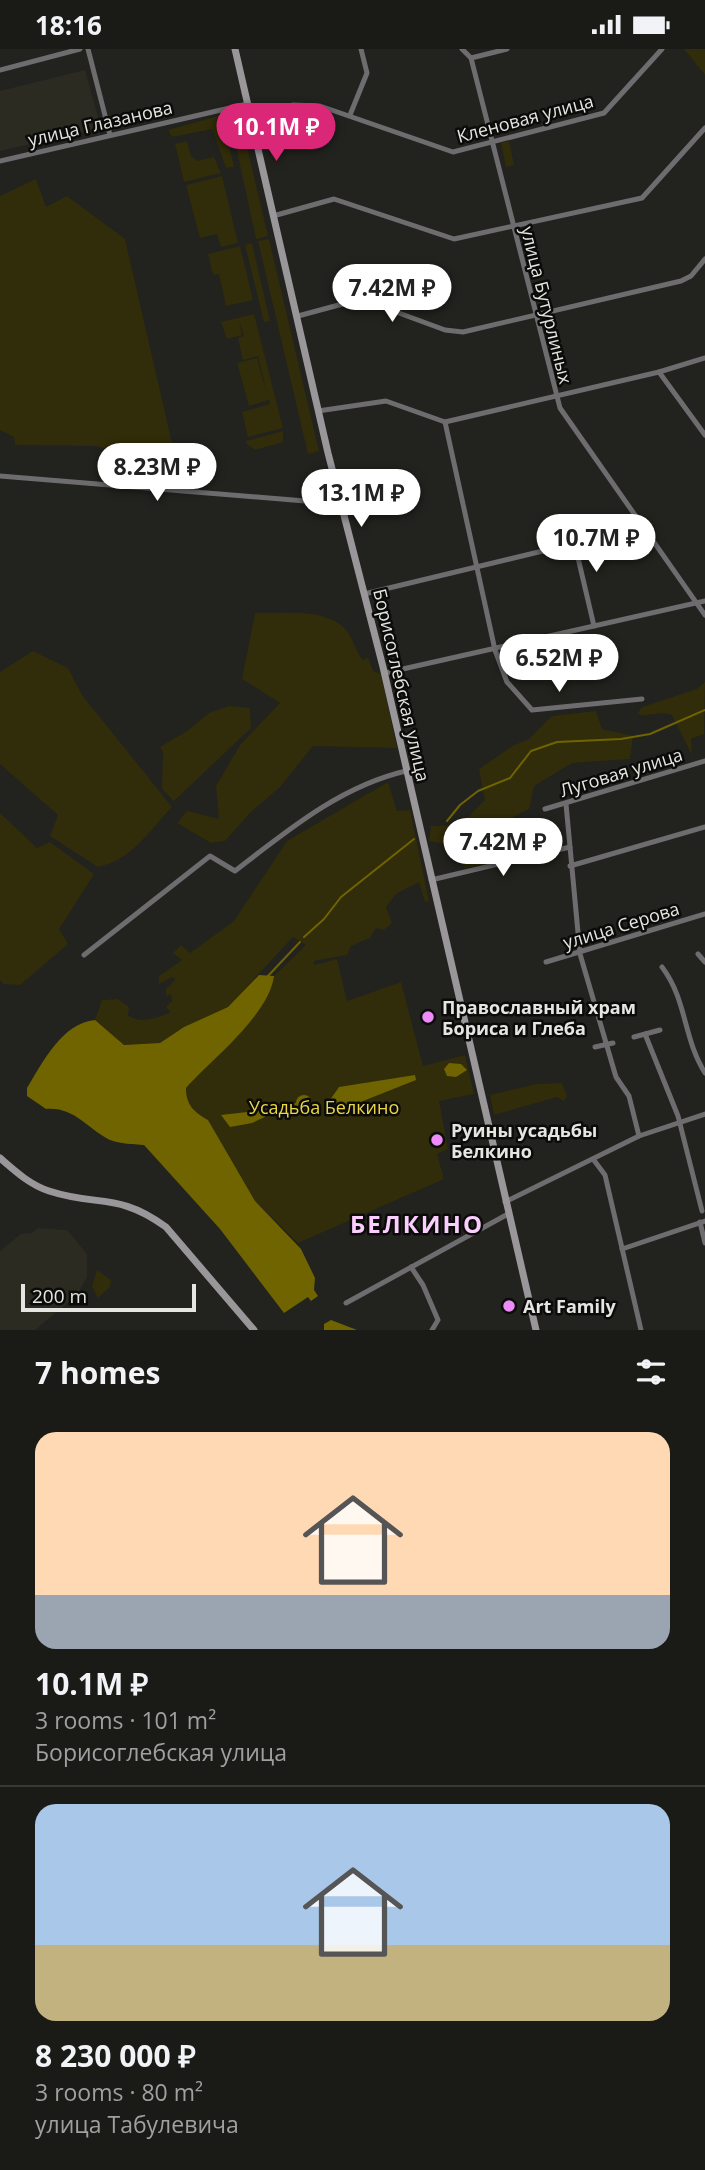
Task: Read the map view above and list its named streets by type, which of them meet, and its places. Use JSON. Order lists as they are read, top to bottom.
{
  "streets": {
    "street": [
      "Кленовая улица",
      "улица Глазанова",
      "улица Бутурлиных",
      "Борисоглебская улица",
      "Луговая улица",
      "улица Серова"
    ]
  },
  "crossings": [
    ["Кленовая улица", "улица Бутурлиных"],
    ["Кленовая улица", "Борисоглебская улица"],
    ["улица Глазанова", "Борисоглебская улица"]
  ],
  "districts": ["БЕЛКИНО"],
  "parks": ["Усадьба Белкино"],
  "places": ["Православный храм Бориса и Глеба", "Руины усадьбы Белкино", "Art Family"],
  "scale_bar": "200 m",
  "page": {
    "status": "18:16",
    "price": [
      "10.1M ₽",
      "7.42M ₽",
      "8.23M ₽",
      "13.1M ₽",
      "10.7M ₽",
      "6.52M ₽",
      "7.42M ₽"
    ],
    "scale": "200 m",
    "heading": "7 homes",
    "list": [
      {
        "name": "10.1M ₽",
        "note": "3 rooms · 101 m² · Борисоглебская улица"
      },
      {
        "name": "8 230 000 ₽",
        "note": "3 rooms · 80 m² · улица Табулевича"
      }
    ]
  }
}
